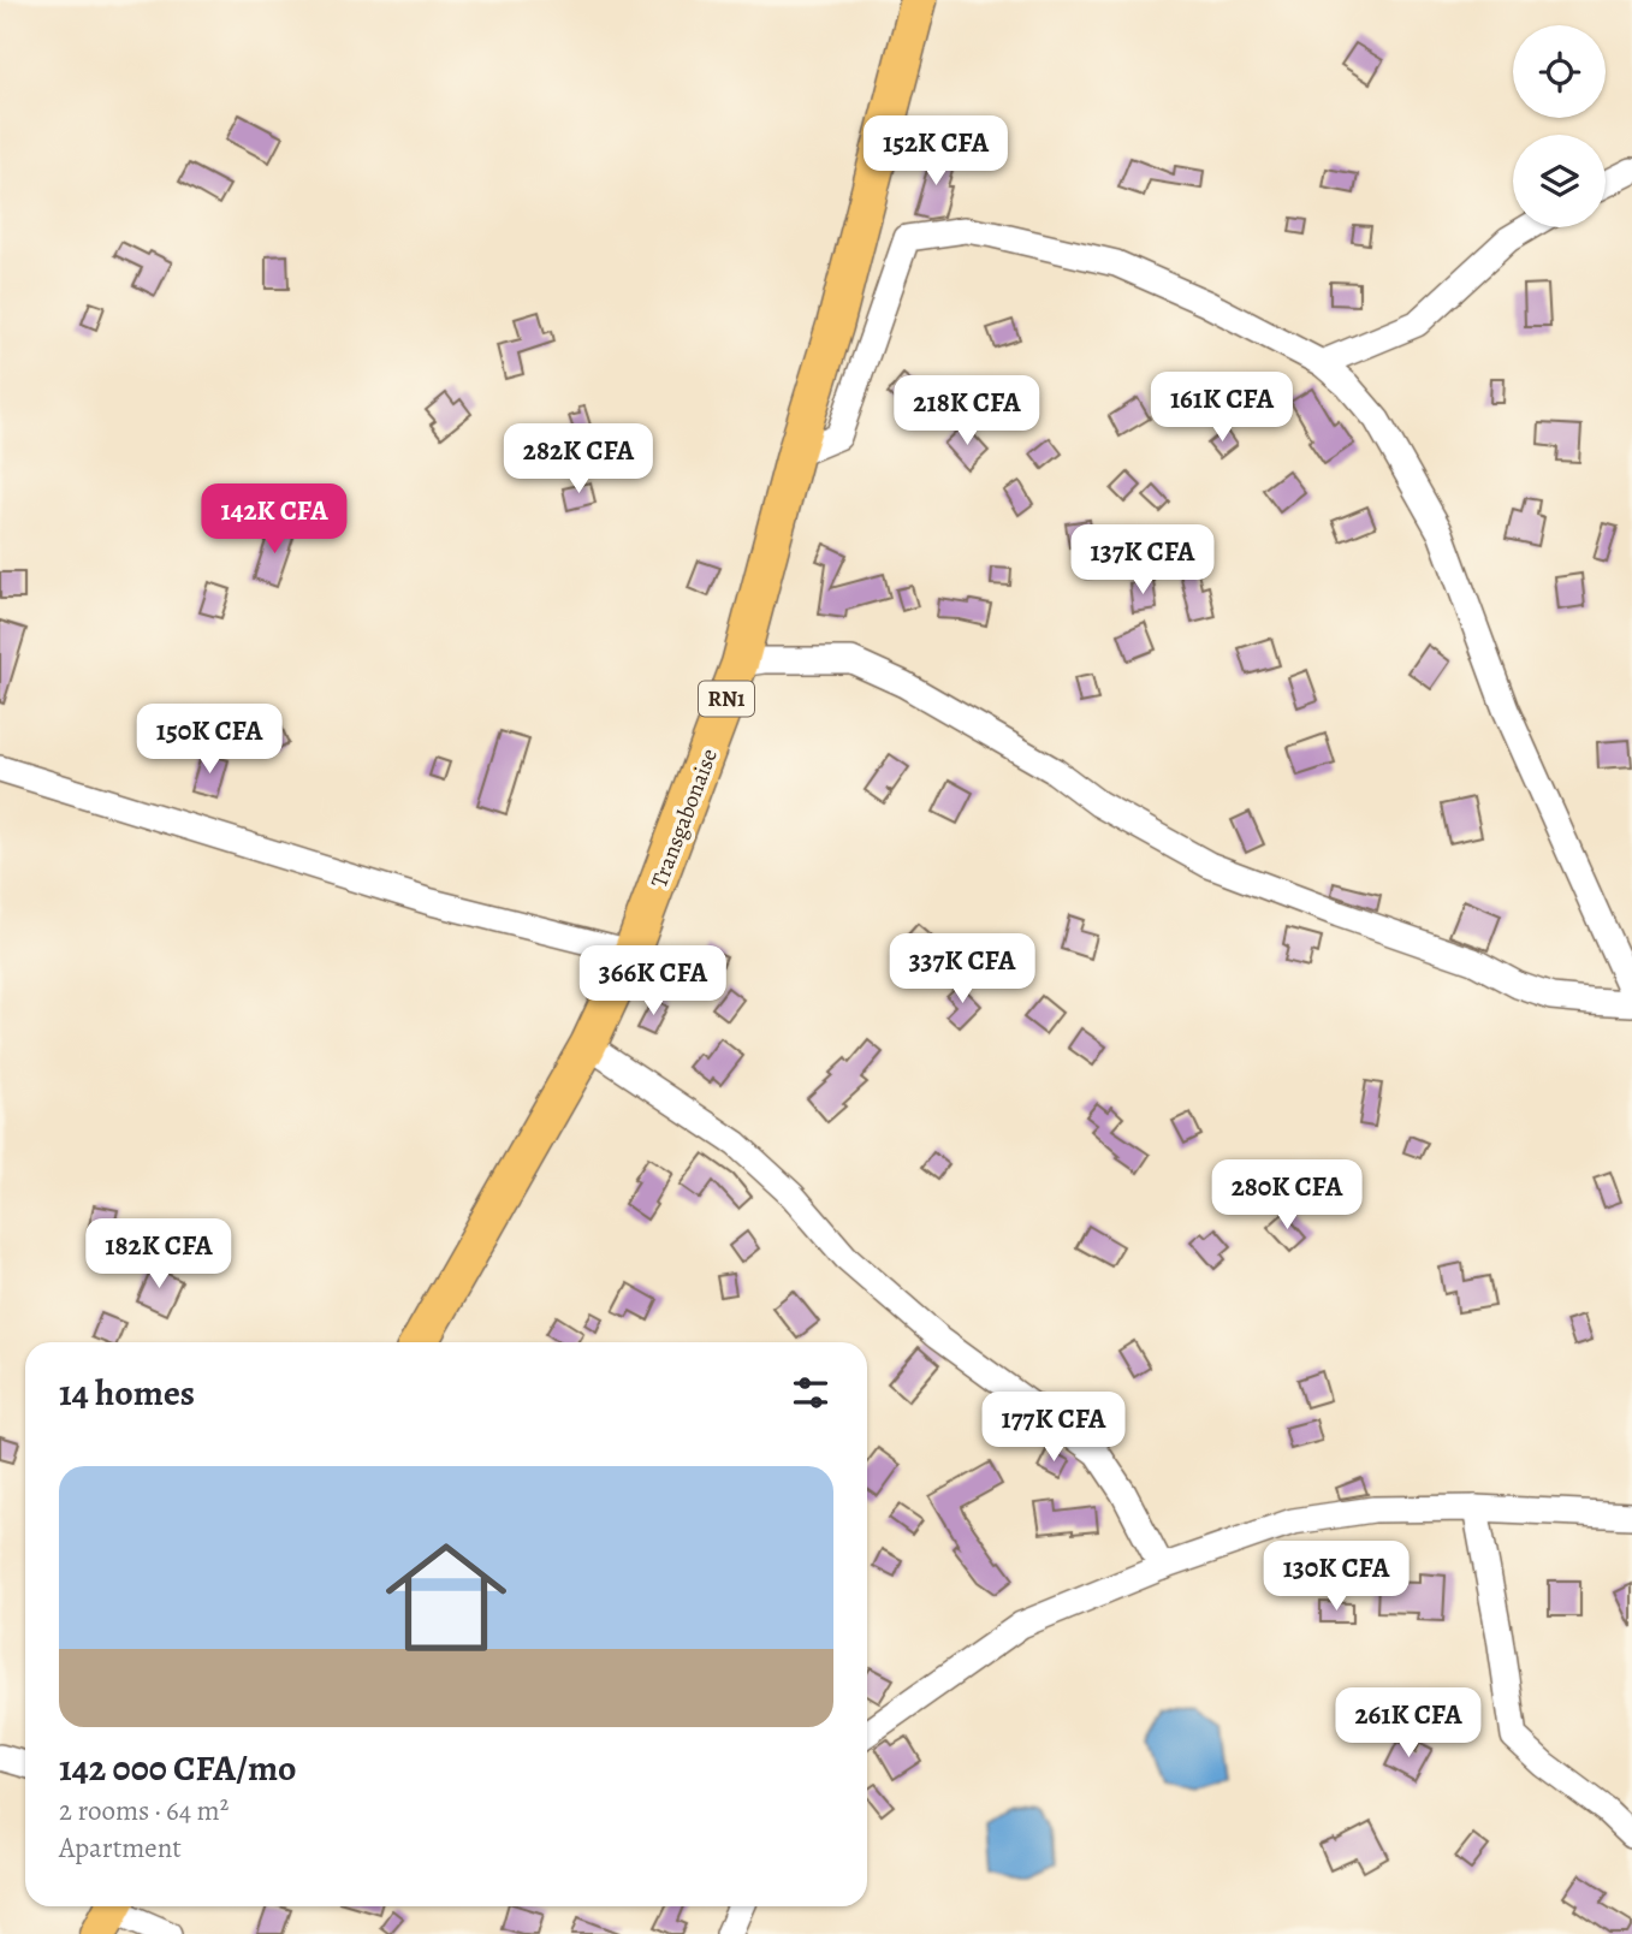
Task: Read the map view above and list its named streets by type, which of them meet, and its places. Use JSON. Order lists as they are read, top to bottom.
{
  "streets": {
    "highway": ["RN1", "Transgabonaise"]
  },
  "page": {
    "price": [
      "152K CFA",
      "161K CFA",
      "218K CFA",
      "282K CFA",
      "142K CFA",
      "137K CFA",
      "150K CFA",
      "337K CFA",
      "366K CFA",
      "280K CFA",
      "182K CFA",
      "177K CFA",
      "130K CFA",
      "261K CFA"
    ],
    "heading": "14 homes",
    "list": [
      {
        "name": "142 000 CFA/mo",
        "note": "2 rooms · 64 m² · Apartment"
      }
    ]
  }
}
